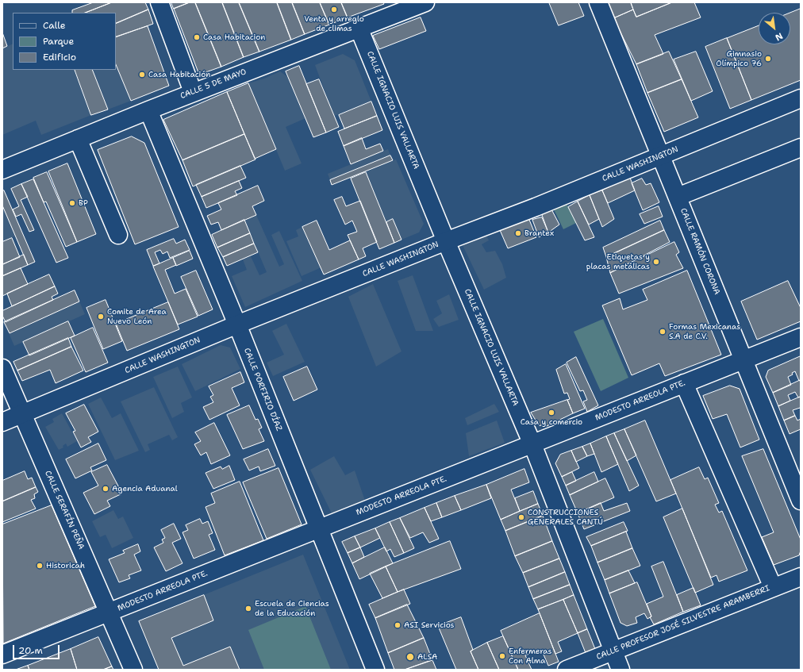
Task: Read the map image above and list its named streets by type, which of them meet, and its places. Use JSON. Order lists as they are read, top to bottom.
{
  "streets": {
    "street": [
      "CALLE 5 DE MAYO",
      "CALLE IGNACIO LUIS VALLARTA",
      "CALLE WASHINGTON",
      "CALLE RAMÓN CORONA",
      "CALLE PORFIRIO DÍAZ",
      "MODESTO ARREOLA PTE.",
      "CALLE SERAFÍN PEÑA",
      "CALLE PROFESOR JOSÉ SILVESTRE ARAMBERRI"
    ]
  },
  "crossings": [
    ["CALLE 5 DE MAYO", "CALLE IGNACIO LUIS VALLARTA"],
    ["CALLE 5 DE MAYO", "CALLE PORFIRIO DÍAZ"],
    ["CALLE IGNACIO LUIS VALLARTA", "CALLE WASHINGTON"],
    ["CALLE IGNACIO LUIS VALLARTA", "MODESTO ARREOLA PTE."],
    ["CALLE IGNACIO LUIS VALLARTA", "CALLE PROFESOR JOSÉ SILVESTRE ARAMBERRI"],
    ["CALLE WASHINGTON", "CALLE RAMÓN CORONA"],
    ["CALLE WASHINGTON", "CALLE PORFIRIO DÍAZ"],
    ["CALLE WASHINGTON", "CALLE SERAFÍN PEÑA"],
    ["CALLE RAMÓN CORONA", "MODESTO ARREOLA PTE."],
    ["CALLE PORFIRIO DÍAZ", "MODESTO ARREOLA PTE."],
    ["MODESTO ARREOLA PTE.", "CALLE SERAFÍN PEÑA"]
  ],
  "places": [
    "Venta y arreglo de climas",
    "Casa Habitacion",
    "Gimnasio Olímpico 76",
    "Casa Habitación",
    "BP",
    "Brantex",
    "Etiquetas y placas metálicas",
    "Comite de Area Nuevo León",
    "Formas Mexicanas S.A de C.V.",
    "Casa y comercio",
    "Agencia Aduanal",
    "CONSTRUCCIONES GENERALES CANTÚ",
    "Historicah",
    "Escuela de Ciencias de la Educación",
    "ASI Servicios",
    "Enfermeras Con Alma",
    "ALSA"
  ],
  "legend": ["Calle", "Parque", "Edificio"],
  "scale_bar": "20 m",
  "north": "bottom right"
}
